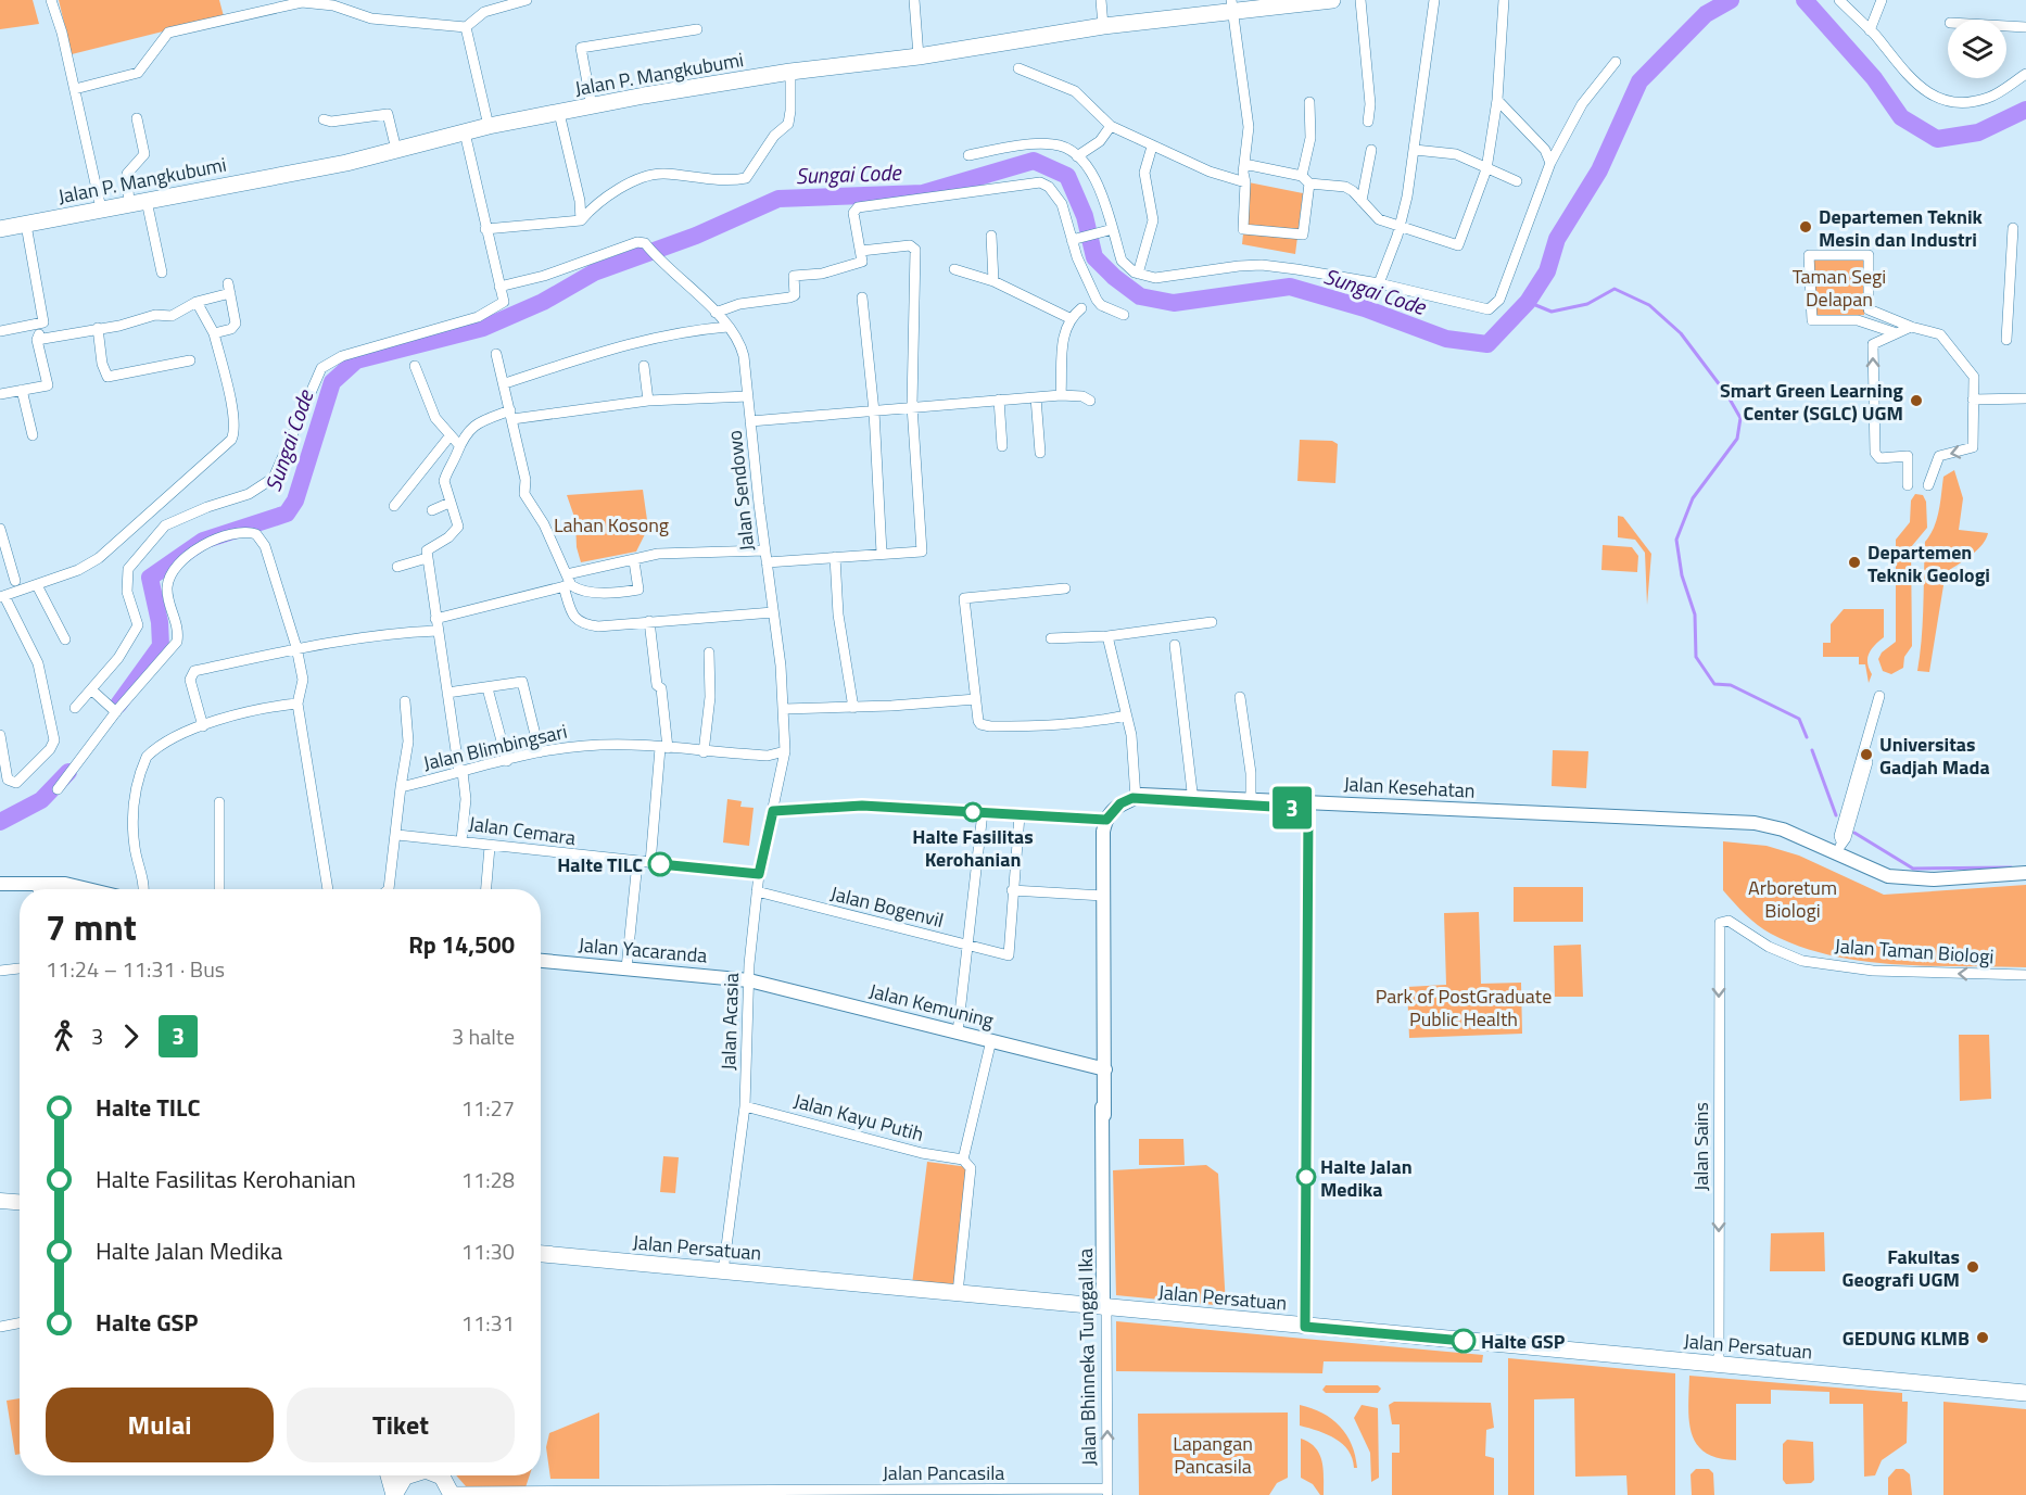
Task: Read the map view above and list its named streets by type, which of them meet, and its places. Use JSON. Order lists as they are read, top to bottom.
{
  "streets": {
    "main road": ["Jalan P. Mangkubumi", "Jalan Persatuan"],
    "street": [
      "Jalan Sendowo",
      "Jalan Blimbingsari",
      "Jalan Kesehatan",
      "Jalan Cemara",
      "Jalan Bogenvil",
      "Jalan Yacaranda",
      "Jalan Taman Biologi",
      "Jalan Kemuning",
      "Jalan Acasia",
      "Jalan Kayu Putih",
      "Jalan Sains",
      "Jalan Bhinneka Tunggal Ika",
      "Jalan Pancasila"
    ]
  },
  "crossings": [
    ["Jalan Sendowo", "Jalan Blimbingsari"],
    ["Jalan Sendowo", "Jalan Acasia"],
    ["Jalan Blimbingsari", "Jalan Cemara"],
    ["Jalan Cemara", "Jalan Acasia"],
    ["Jalan Bogenvil", "Jalan Acasia"],
    ["Jalan Yacaranda", "Jalan Kemuning"],
    ["Jalan Yacaranda", "Jalan Acasia"],
    ["Jalan Taman Biologi", "Jalan Sains"],
    ["Jalan Kemuning", "Jalan Acasia"],
    ["Jalan Kemuning", "Jalan Bhinneka Tunggal Ika"],
    ["Jalan Acasia", "Jalan Kayu Putih"],
    ["Jalan Acasia", "Jalan Persatuan"],
    ["Jalan Sains", "Jalan Persatuan"],
    ["Jalan Persatuan", "Jalan Bhinneka Tunggal Ika"],
    ["Jalan Bhinneka Tunggal Ika", "Jalan Pancasila"]
  ],
  "one_way": ["Jalan Taman Biologi", "Jalan Sains"],
  "water": ["Sungai Code"],
  "parks": [
    "Taman Segi Delapan",
    "Lahan Kosong",
    "Arboretum Biologi",
    "Park of PostGraduate Public Health",
    "Lapangan Pancasila"
  ],
  "places": [
    "Departemen Teknik Mesin dan Industri",
    "Smart Green Learning Center (SGLC) UGM",
    "Departemen Teknik Geologi",
    "Universitas Gadjah Mada",
    "Halte Fasilitas Kerohanian",
    "Halte TILC",
    "Halte Jalan Medika",
    "Fakultas Geografi UGM",
    "GEDUNG KLMB",
    "Halte GSP"
  ],
  "lines": ["bus line 3"],
  "page": {
    "on_map": "3",
    "heading": ["7 mnt", "11:24 – 11:31 · Bus", "Rp 14,500"],
    "legs": ["3", "3", "3 halte"],
    "list": [
      {
        "name": "Halte TILC",
        "value": "11:27"
      },
      {
        "name": "Halte Fasilitas Kerohanian",
        "value": "11:28"
      },
      {
        "name": "Halte Jalan Medika",
        "value": "11:30"
      },
      {
        "name": "Halte GSP",
        "value": "11:31"
      }
    ],
    "buttons": ["Mulai", "Tiket"]
  }
}
